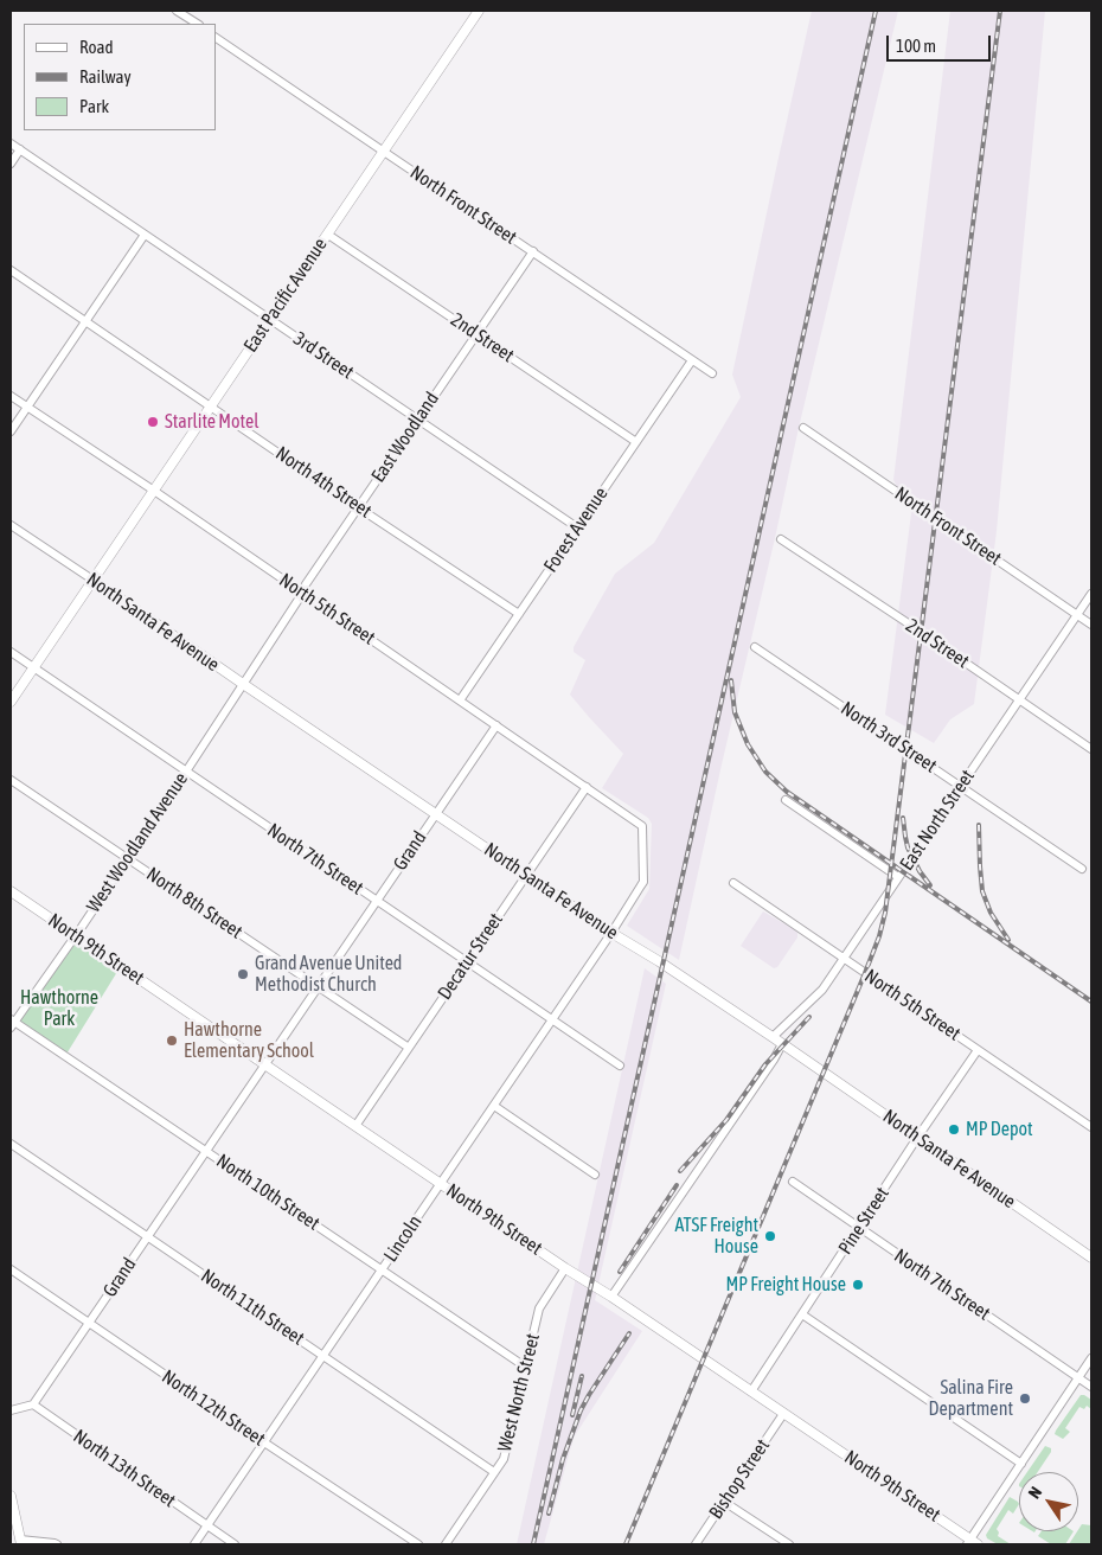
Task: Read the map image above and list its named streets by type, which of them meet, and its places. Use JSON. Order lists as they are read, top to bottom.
{
  "streets": {
    "main road": ["East Pacific Avenue", "North Santa Fe Avenue", "North 9th Street"],
    "street": [
      "North Front Street",
      "2nd Street",
      "3rd Street",
      "East Woodland",
      "North 4th Street",
      "Forest Avenue",
      "North 5th Street",
      "North 3rd Street",
      "East North Street",
      "West Woodland Avenue",
      "Grand",
      "North 7th Street",
      "North 8th Street",
      "Decatur Street",
      "North 10th Street",
      "Pine Street",
      "Lincoln",
      "North 11th Street",
      "West North Street",
      "North 12th Street",
      "North 13th Street",
      "Bishop Street"
    ]
  },
  "crossings": [
    ["North Front Street", "East Pacific Avenue"],
    ["North Front Street", "East Woodland"],
    ["North Front Street", "Forest Avenue"],
    ["North Front Street", "East North Street"],
    ["East Pacific Avenue", "2nd Street"],
    ["East Pacific Avenue", "3rd Street"],
    ["East Pacific Avenue", "North 4th Street"],
    ["East Pacific Avenue", "North 5th Street"],
    ["East Pacific Avenue", "North Santa Fe Avenue"],
    ["East Pacific Avenue", "North 7th Street"],
    ["2nd Street", "East Woodland"],
    ["2nd Street", "Forest Avenue"],
    ["2nd Street", "East North Street"],
    ["3rd Street", "East Woodland"],
    ["3rd Street", "Forest Avenue"],
    ["East Woodland", "North 4th Street"],
    ["East Woodland", "North 5th Street"],
    ["East Woodland", "North Santa Fe Avenue"],
    ["East Woodland", "West Woodland Avenue"],
    ["North 4th Street", "Forest Avenue"],
    ["Forest Avenue", "North 5th Street"],
    ["North 5th Street", "East North Street"],
    ["North 5th Street", "Grand"],
    ["North 5th Street", "Decatur Street"],
    ["North 5th Street", "Pine Street"],
    ["North 5th Street", "Lincoln"],
    ["North Santa Fe Avenue", "East North Street"],
    ["North Santa Fe Avenue", "West Woodland Avenue"],
    ["North Santa Fe Avenue", "Grand"],
    ["North Santa Fe Avenue", "Decatur Street"],
    ["North Santa Fe Avenue", "Pine Street"],
    ["North Santa Fe Avenue", "Lincoln"],
    ["North 3rd Street", "East North Street"],
    ["West Woodland Avenue", "North 7th Street"],
    ["West Woodland Avenue", "North 8th Street"],
    ["West Woodland Avenue", "North 9th Street"],
    ["West Woodland Avenue", "North 10th Street"],
    ["Grand", "North 7th Street"],
    ["Grand", "North 8th Street"],
    ["Grand", "North 9th Street"],
    ["Grand", "North 10th Street"],
    ["Grand", "North 11th Street"],
    ["Grand", "North 12th Street"],
    ["Grand", "North 13th Street"],
    ["North 7th Street", "Decatur Street"],
    ["North 7th Street", "Pine Street"],
    ["North 7th Street", "Lincoln"],
    ["North 8th Street", "Decatur Street"],
    ["North 9th Street", "Decatur Street"],
    ["North 9th Street", "Pine Street"],
    ["North 9th Street", "Lincoln"],
    ["North 9th Street", "West North Street"],
    ["North 9th Street", "Bishop Street"],
    ["North 10th Street", "Lincoln"],
    ["North 10th Street", "West North Street"],
    ["Lincoln", "North 11th Street"],
    ["Lincoln", "North 12th Street"],
    ["Lincoln", "North 13th Street"],
    ["North 11th Street", "West North Street"]
  ],
  "parks": ["Hawthorne Park"],
  "places": [
    "Starlite Motel",
    "Grand Avenue United Methodist Church",
    "Hawthorne Elementary School",
    "MP Depot",
    "ATSF Freight House",
    "MP Freight House",
    "Salina Fire Department"
  ],
  "legend": ["Road", "Railway", "Park"],
  "scale_bar": "100 m",
  "north": "top left"
}
